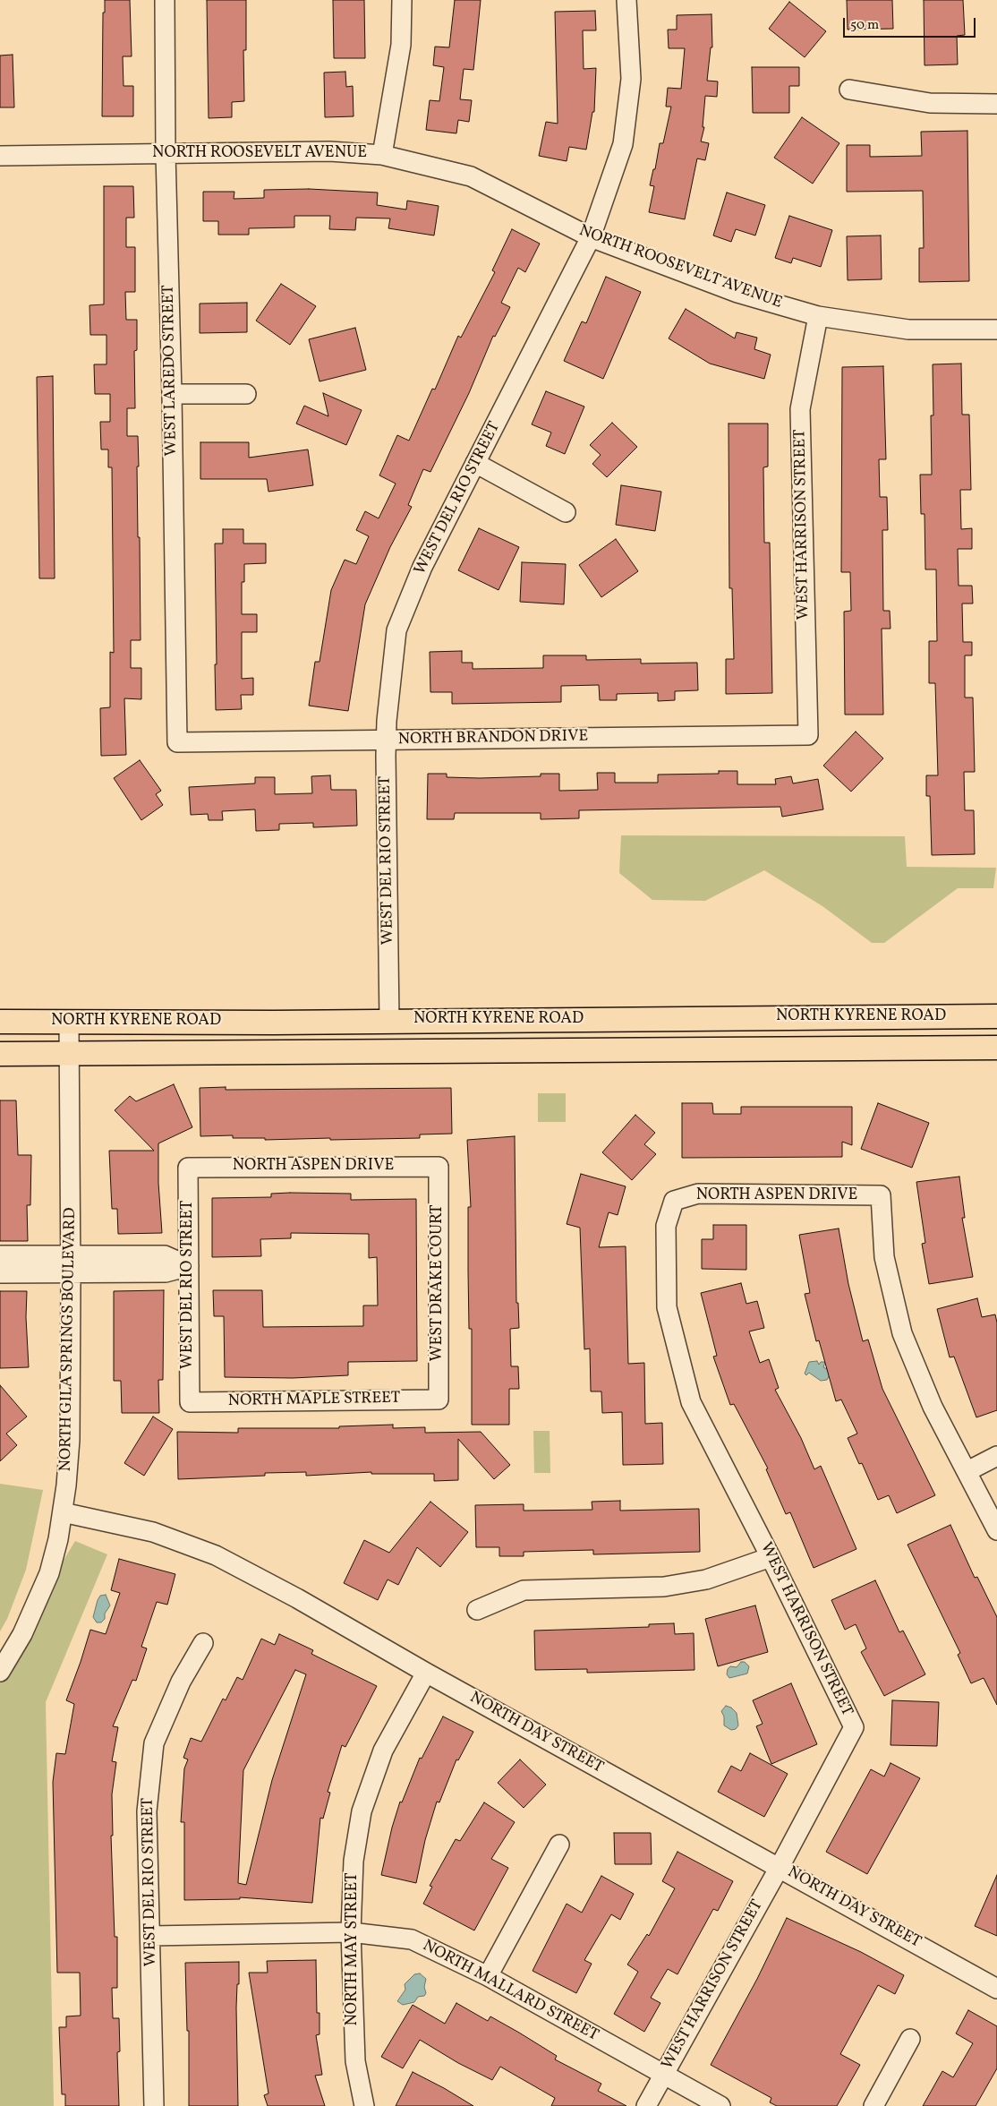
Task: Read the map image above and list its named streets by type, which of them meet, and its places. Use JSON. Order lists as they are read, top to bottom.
{
  "streets": {
    "main road": ["NORTH KYRENE ROAD"],
    "street": [
      "NORTH ROOSEVELT AVENUE",
      "WEST LAREDO STREET",
      "WEST DEL RIO STREET",
      "WEST HARRISON STREET",
      "NORTH BRANDON DRIVE",
      "NORTH ASPEN DRIVE",
      "WEST DRAKE COURT",
      "NORTH GILA SPRINGS BOULEVARD",
      "NORTH MAPLE STREET",
      "NORTH DAY STREET",
      "NORTH MAY STREET",
      "NORTH MALLARD STREET"
    ]
  },
  "crossings": [
    ["NORTH ROOSEVELT AVENUE", "WEST LAREDO STREET"],
    ["NORTH ROOSEVELT AVENUE", "WEST DEL RIO STREET"],
    ["NORTH ROOSEVELT AVENUE", "WEST HARRISON STREET"],
    ["WEST LAREDO STREET", "NORTH BRANDON DRIVE"],
    ["WEST DEL RIO STREET", "NORTH BRANDON DRIVE"],
    ["WEST DEL RIO STREET", "NORTH KYRENE ROAD"],
    ["WEST DEL RIO STREET", "NORTH ASPEN DRIVE"],
    ["WEST DEL RIO STREET", "NORTH MAPLE STREET"],
    ["WEST DEL RIO STREET", "NORTH MALLARD STREET"],
    ["WEST HARRISON STREET", "NORTH BRANDON DRIVE"],
    ["WEST HARRISON STREET", "NORTH ASPEN DRIVE"],
    ["WEST HARRISON STREET", "NORTH DAY STREET"],
    ["WEST HARRISON STREET", "NORTH MALLARD STREET"],
    ["NORTH KYRENE ROAD", "NORTH GILA SPRINGS BOULEVARD"],
    ["NORTH ASPEN DRIVE", "WEST DRAKE COURT"],
    ["WEST DRAKE COURT", "NORTH MAPLE STREET"],
    ["NORTH GILA SPRINGS BOULEVARD", "NORTH DAY STREET"],
    ["NORTH DAY STREET", "NORTH MAY STREET"],
    ["NORTH MAY STREET", "NORTH MALLARD STREET"]
  ],
  "scale_bar": "50 m"
}
